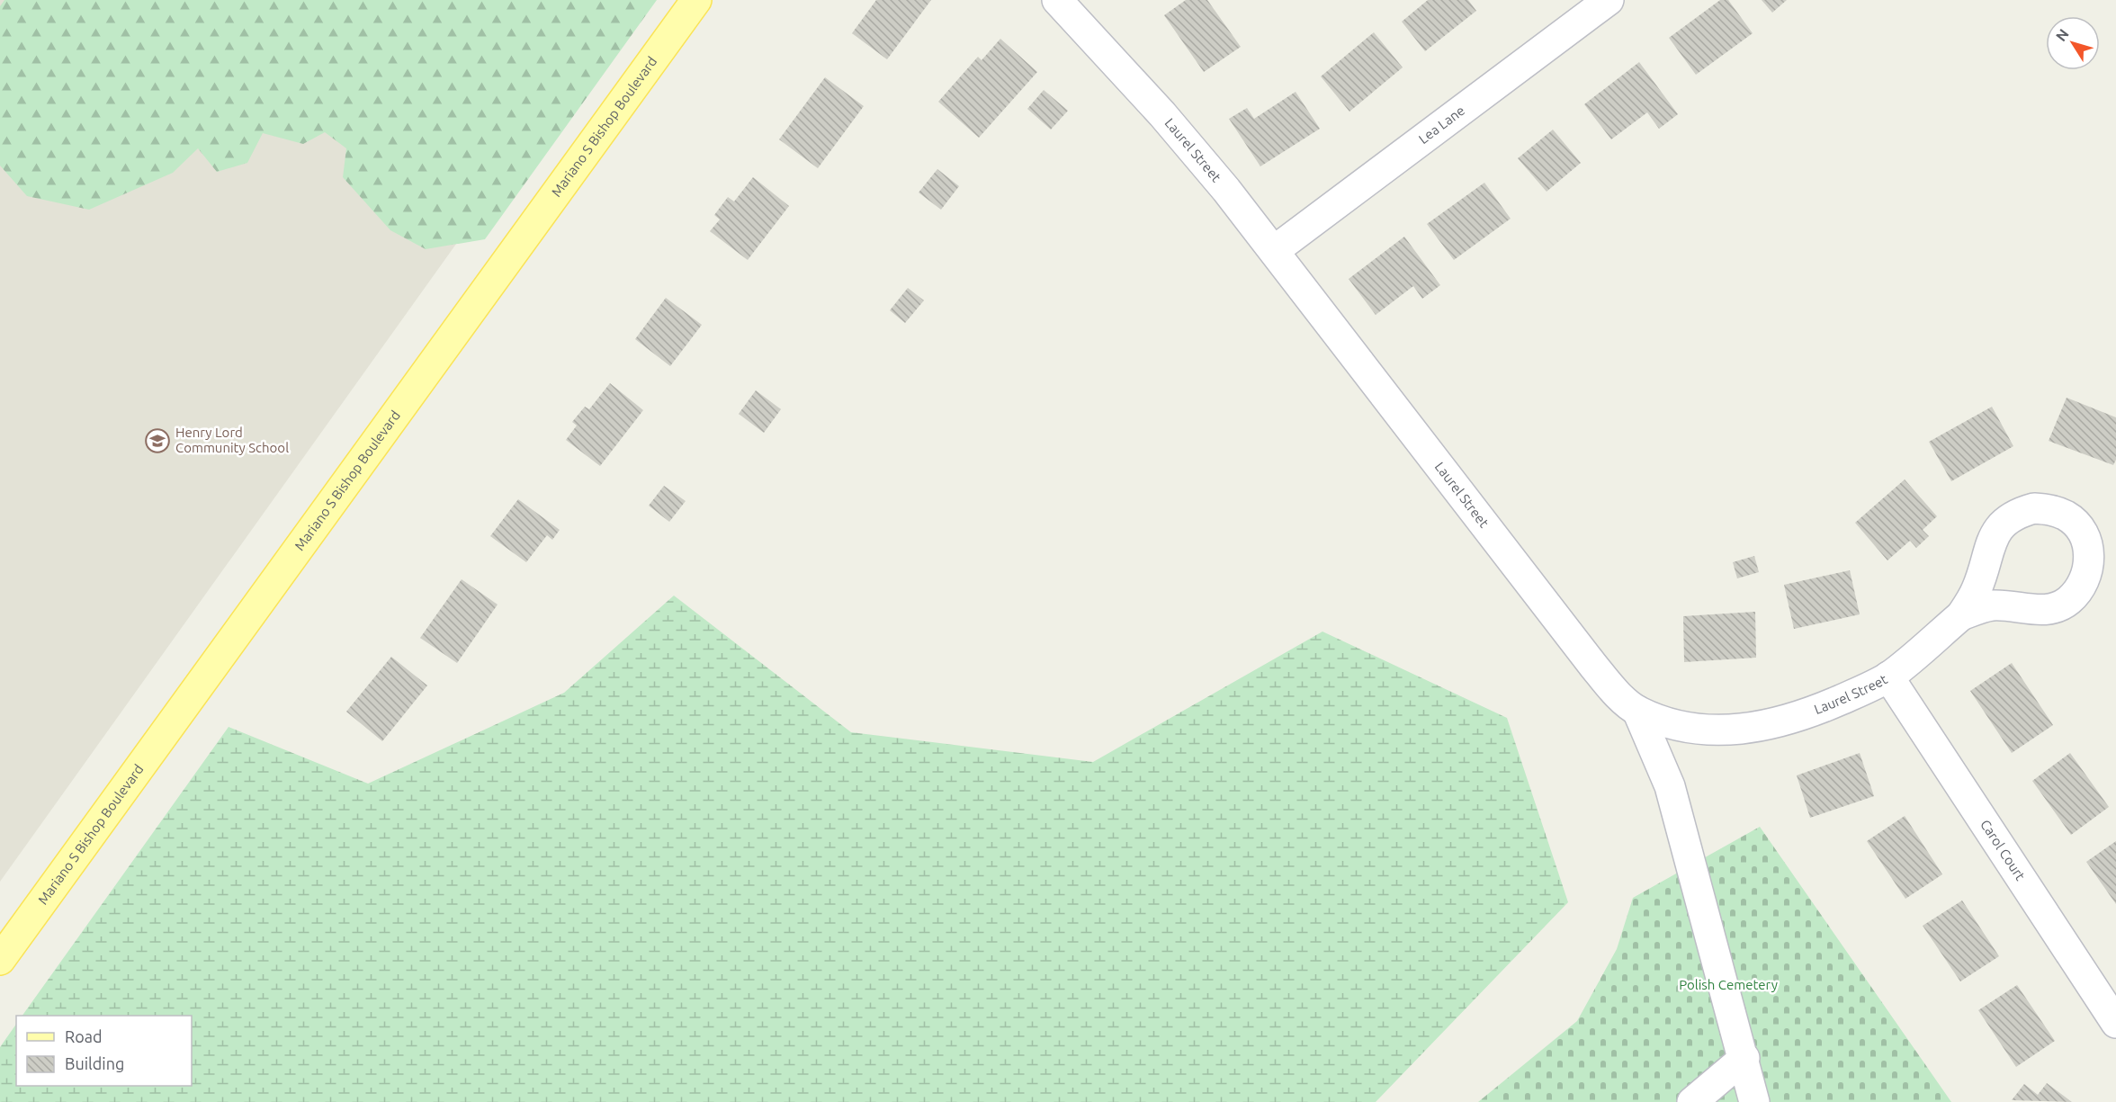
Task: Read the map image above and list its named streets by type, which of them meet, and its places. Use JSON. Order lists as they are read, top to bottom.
{
  "streets": {
    "main road": ["Mariano S Bishop Boulevard"],
    "street": ["Lea Lane", "Laurel Street", "Carol Court"]
  },
  "crossings": [
    ["Lea Lane", "Laurel Street"],
    ["Laurel Street", "Carol Court"]
  ],
  "parks": ["Polish Cemetery"],
  "places": {
    "school or university": ["Henry Lord Community School"]
  },
  "legend": ["Road", "Building"],
  "north": "top left"
}
